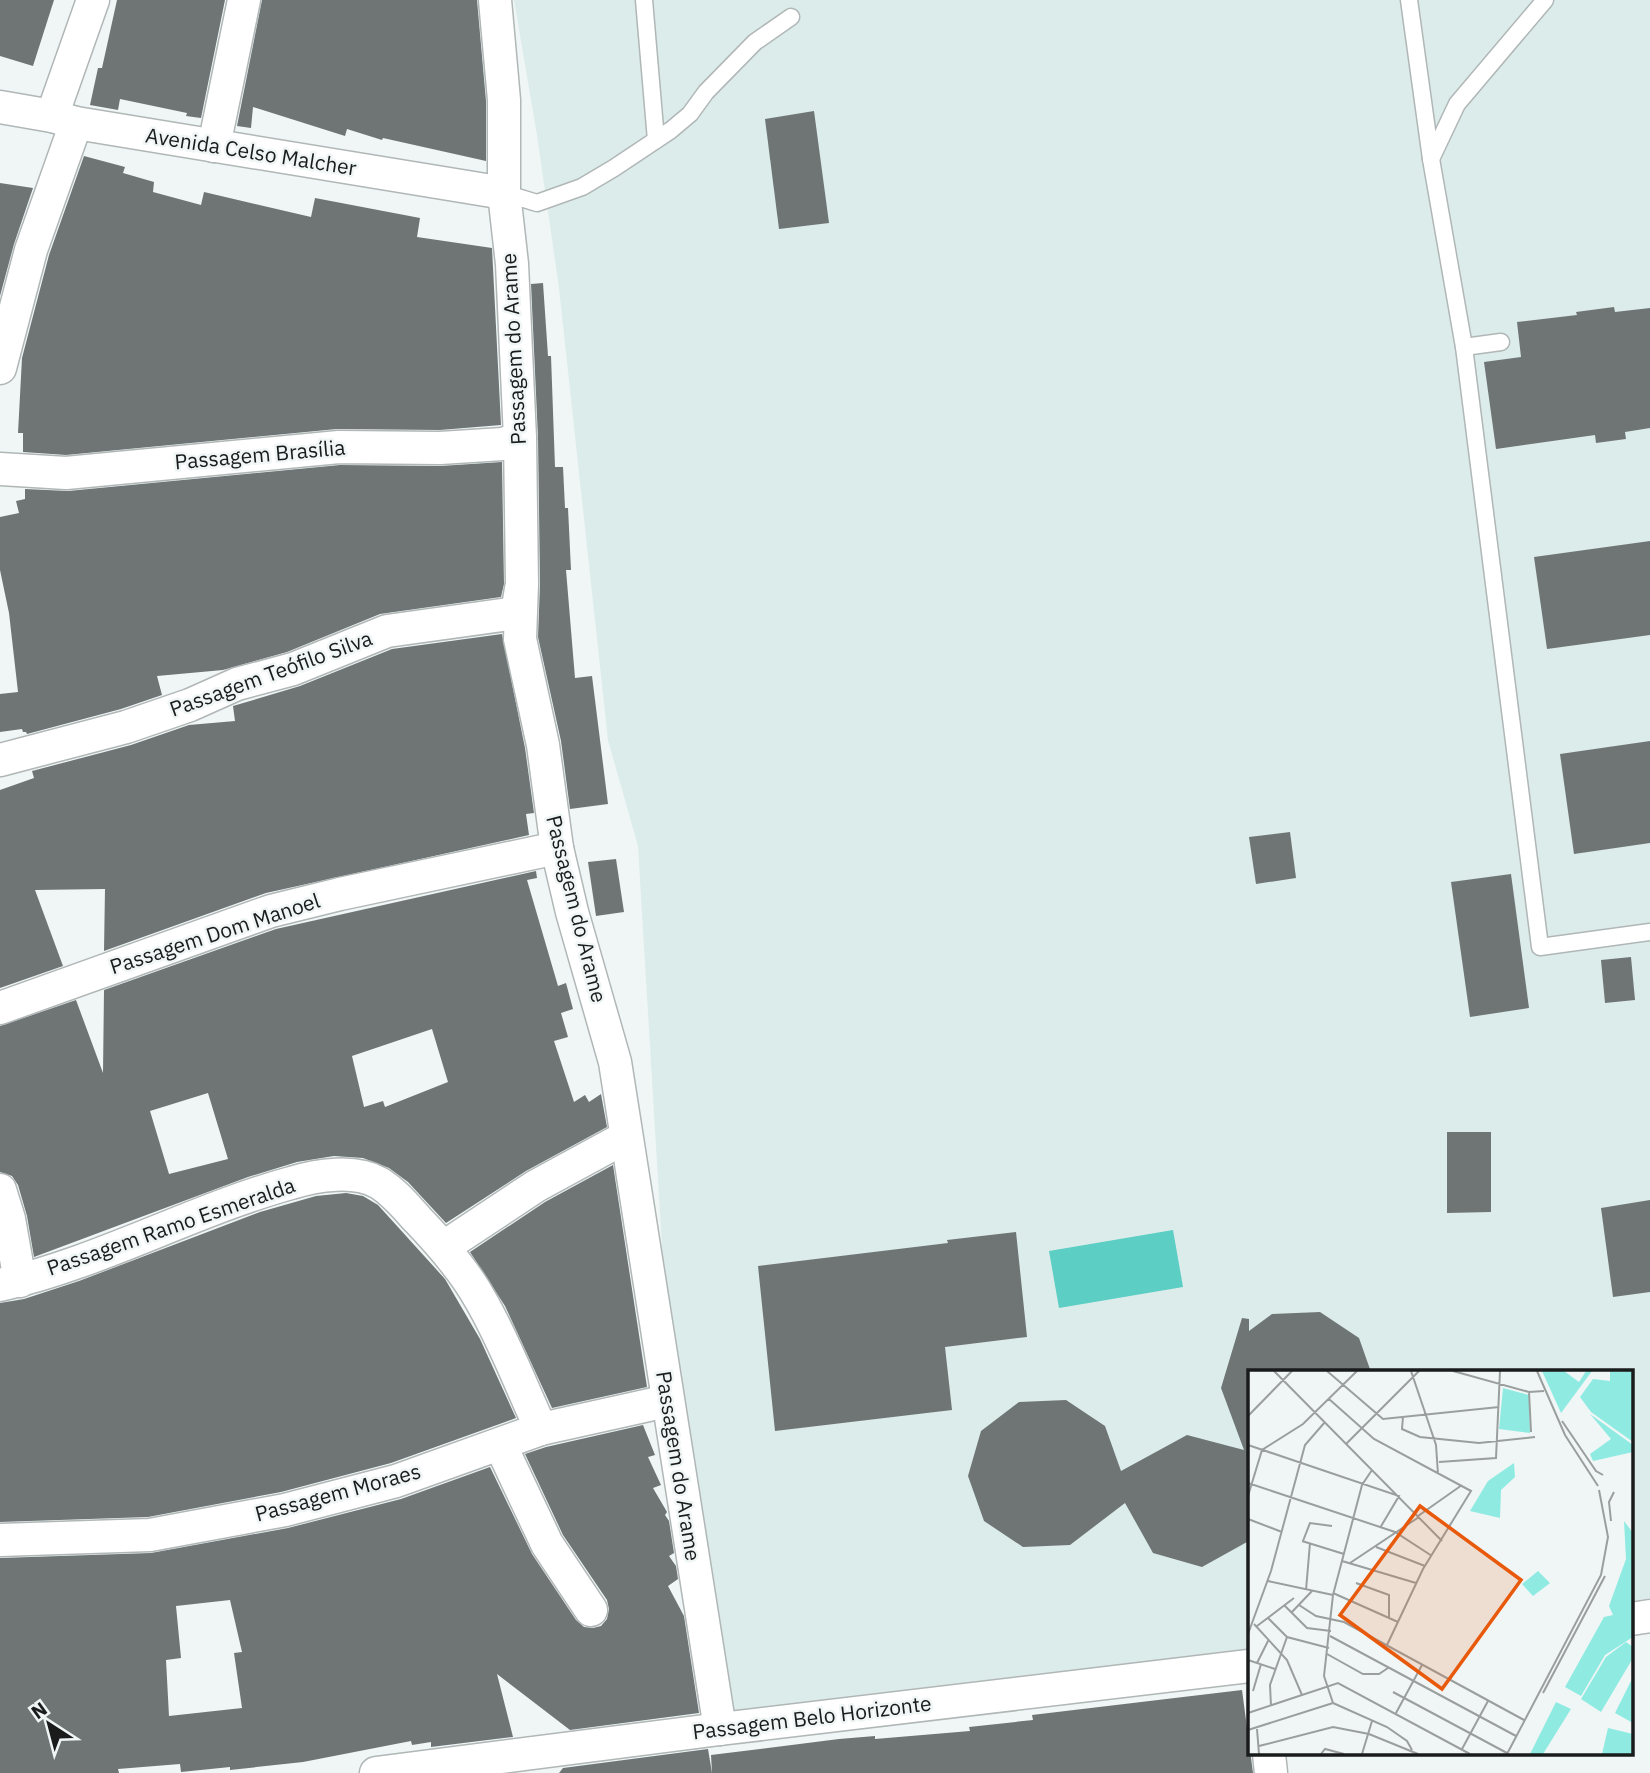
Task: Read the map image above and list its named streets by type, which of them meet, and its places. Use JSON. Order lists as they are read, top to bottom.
{
  "streets": {
    "street": [
      "Avenida Celso Malcher",
      "Passagem do Arame",
      "Passagem Brasília",
      "Passagem Teófilo Silva",
      "Passagem Dom Manoel",
      "Passagem Ramo Esmeralda",
      "Passagem Moraes",
      "Passagem Belo Horizonte"
    ]
  },
  "crossings": [
    ["Avenida Celso Malcher", "Passagem do Arame"],
    ["Passagem do Arame", "Passagem Brasília"],
    ["Passagem do Arame", "Passagem Teófilo Silva"],
    ["Passagem do Arame", "Passagem Dom Manoel"],
    ["Passagem do Arame", "Passagem Moraes"],
    ["Passagem do Arame", "Passagem Belo Horizonte"],
    ["Passagem Ramo Esmeralda", "Passagem Moraes"]
  ],
  "north": "top left"
}
